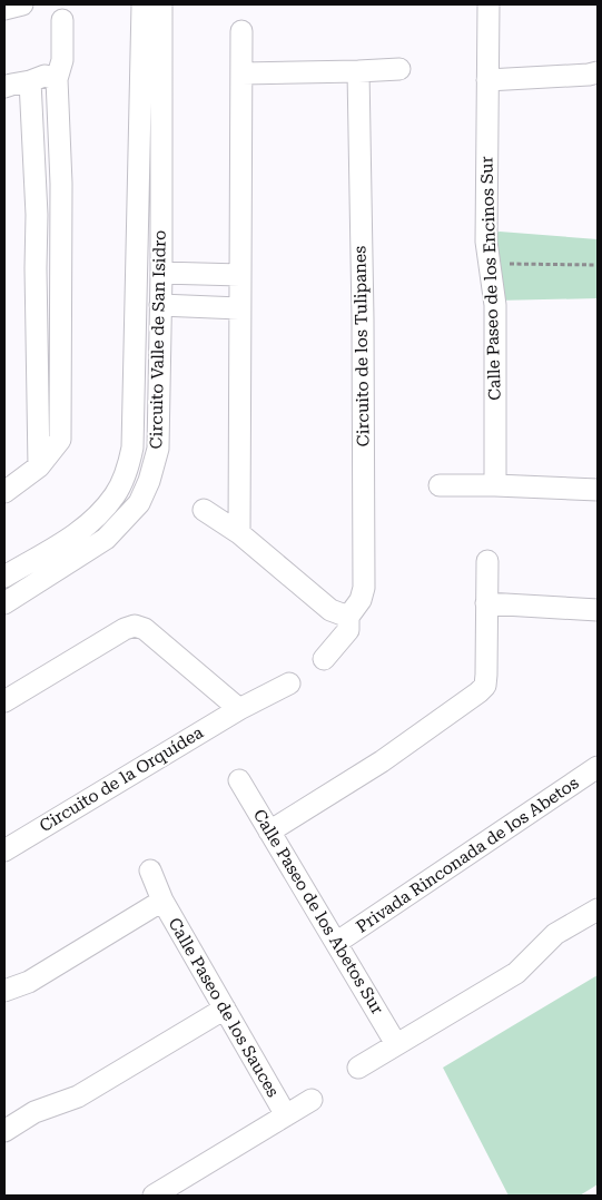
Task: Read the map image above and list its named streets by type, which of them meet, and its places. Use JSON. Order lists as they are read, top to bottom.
{
  "streets": {
    "street": [
      "Calle Paseo de los Encinos Sur",
      "Circuito Valle de San Isidro",
      "Circuito de los Tulipanes",
      "Circuito de la Orquídea",
      "Privada Rinconada de los Abetos",
      "Calle Paseo de los Abetos Sur",
      "Calle Paseo de los Sauces"
    ]
  },
  "crossings": [
    ["Privada Rinconada de los Abetos", "Calle Paseo de los Abetos Sur"]
  ]
}
